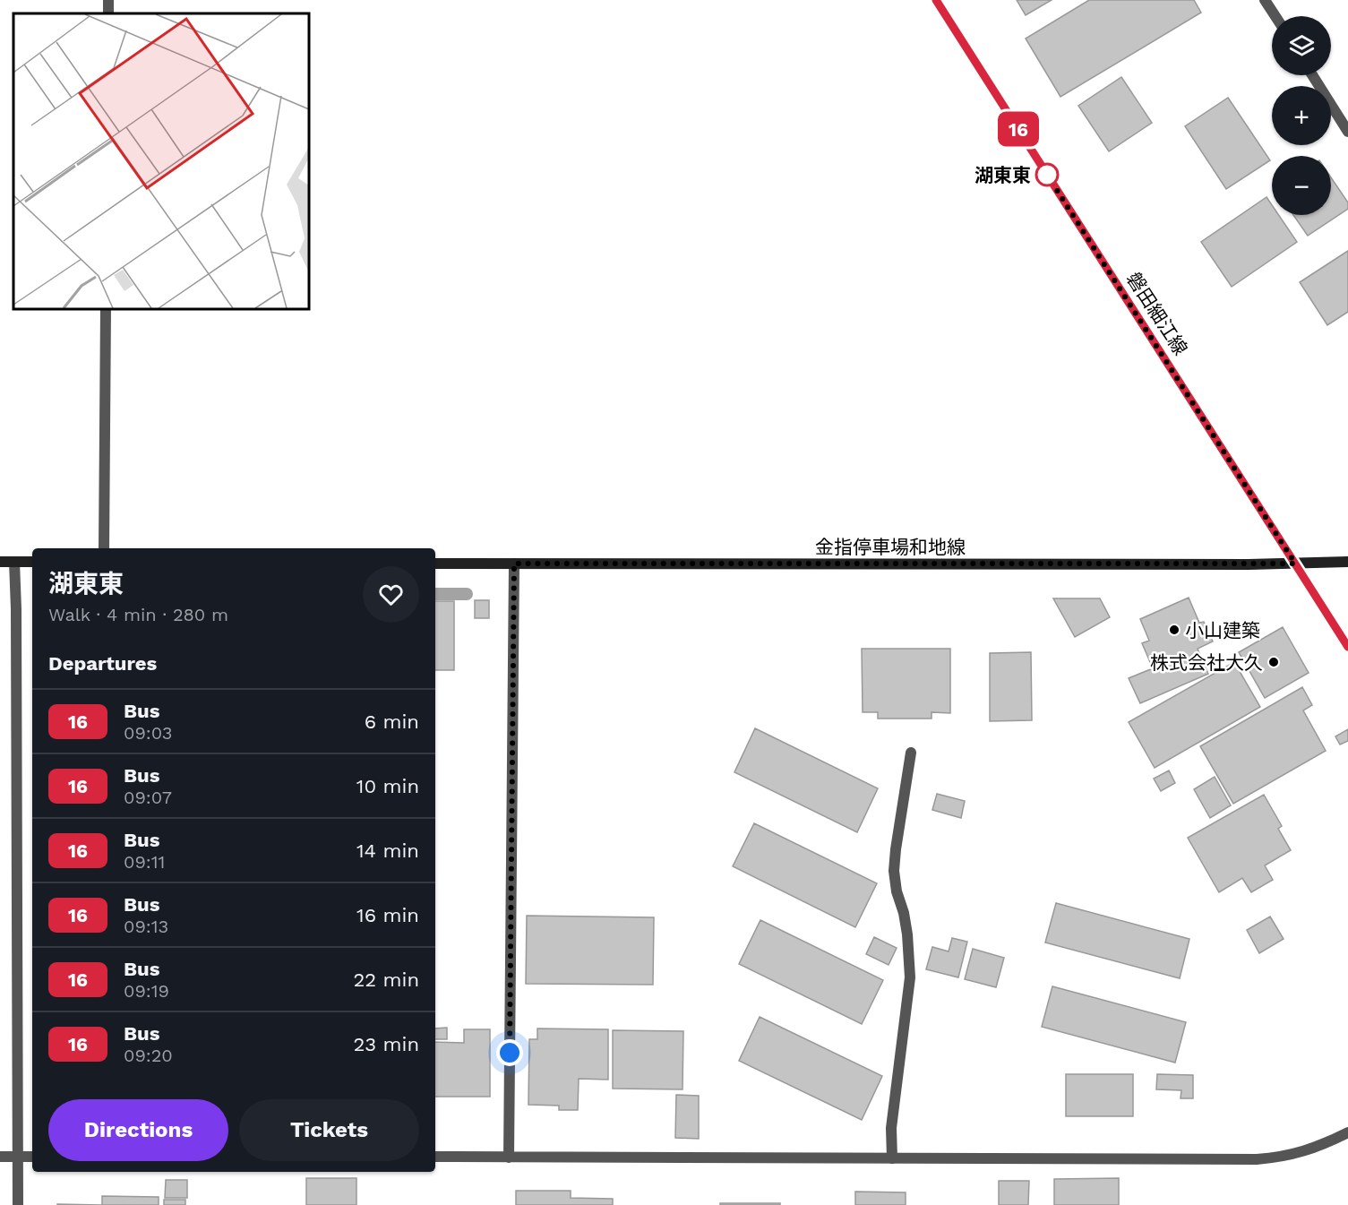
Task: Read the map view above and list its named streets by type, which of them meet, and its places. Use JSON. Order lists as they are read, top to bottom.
{
  "streets": {
    "main road": ["磐田細江線", "金指停車場和地線"]
  },
  "crossings": [
    ["磐田細江線", "金指停車場和地線"]
  ],
  "places": ["湖東東", "小山建築", "株式会社大久"],
  "lines": ["bus line 16"],
  "page": {
    "on_map": "16",
    "map_buttons": ["+", "−"],
    "heading": [
      ["湖東東", "Walk · 4 min · 280 m"],
      "Departures"
    ],
    "list": [
      {
        "mark": "16",
        "name": "Bus",
        "note": "09:03",
        "value": "6 min"
      },
      {
        "mark": "16",
        "name": "Bus",
        "note": "09:07",
        "value": "10 min"
      },
      {
        "mark": "16",
        "name": "Bus",
        "note": "09:11",
        "value": "14 min"
      },
      {
        "mark": "16",
        "name": "Bus",
        "note": "09:13",
        "value": "16 min"
      },
      {
        "mark": "16",
        "name": "Bus",
        "note": "09:19",
        "value": "22 min"
      },
      {
        "mark": "16",
        "name": "Bus",
        "note": "09:20",
        "value": "23 min"
      }
    ],
    "buttons": ["Directions", "Tickets"]
  }
}
